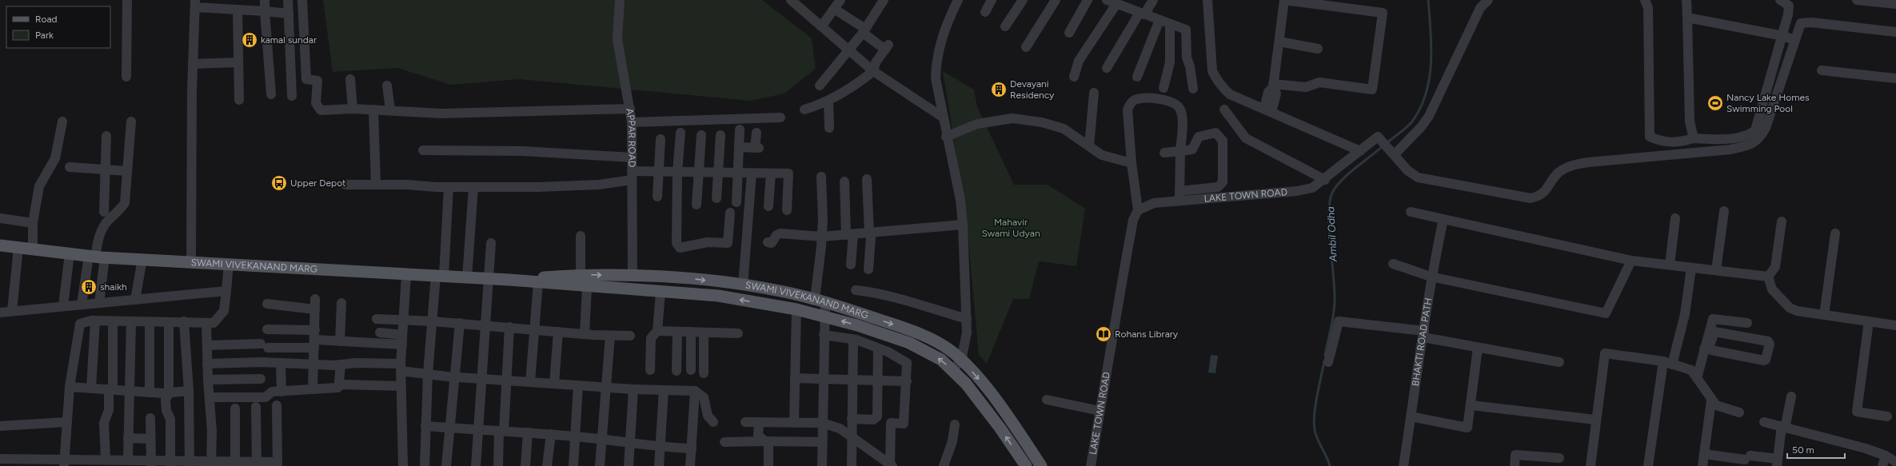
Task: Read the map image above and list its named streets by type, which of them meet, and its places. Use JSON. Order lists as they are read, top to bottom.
{
  "streets": {
    "main road": ["SWAMI VIVEKANAND MARG"],
    "street": ["APPAR ROAD", "LAKE TOWN ROAD", "BHAKTI ROAD PATH"]
  },
  "crossings": [
    ["APPAR ROAD", "SWAMI VIVEKANAND MARG"]
  ],
  "water": ["Ambil Odha"],
  "parks": ["Mahavir Swami Udyan"],
  "places": {
    "building": ["kamal sundar", "Devayani Residency", "shaikh"],
    "sports": ["Nancy Lake Homes Swimming Pool"],
    "bus stop": ["Upper Depot"],
    "library": ["Rohans Library"]
  },
  "legend": ["Road", "Park"],
  "scale_bar": "50 m"
}
